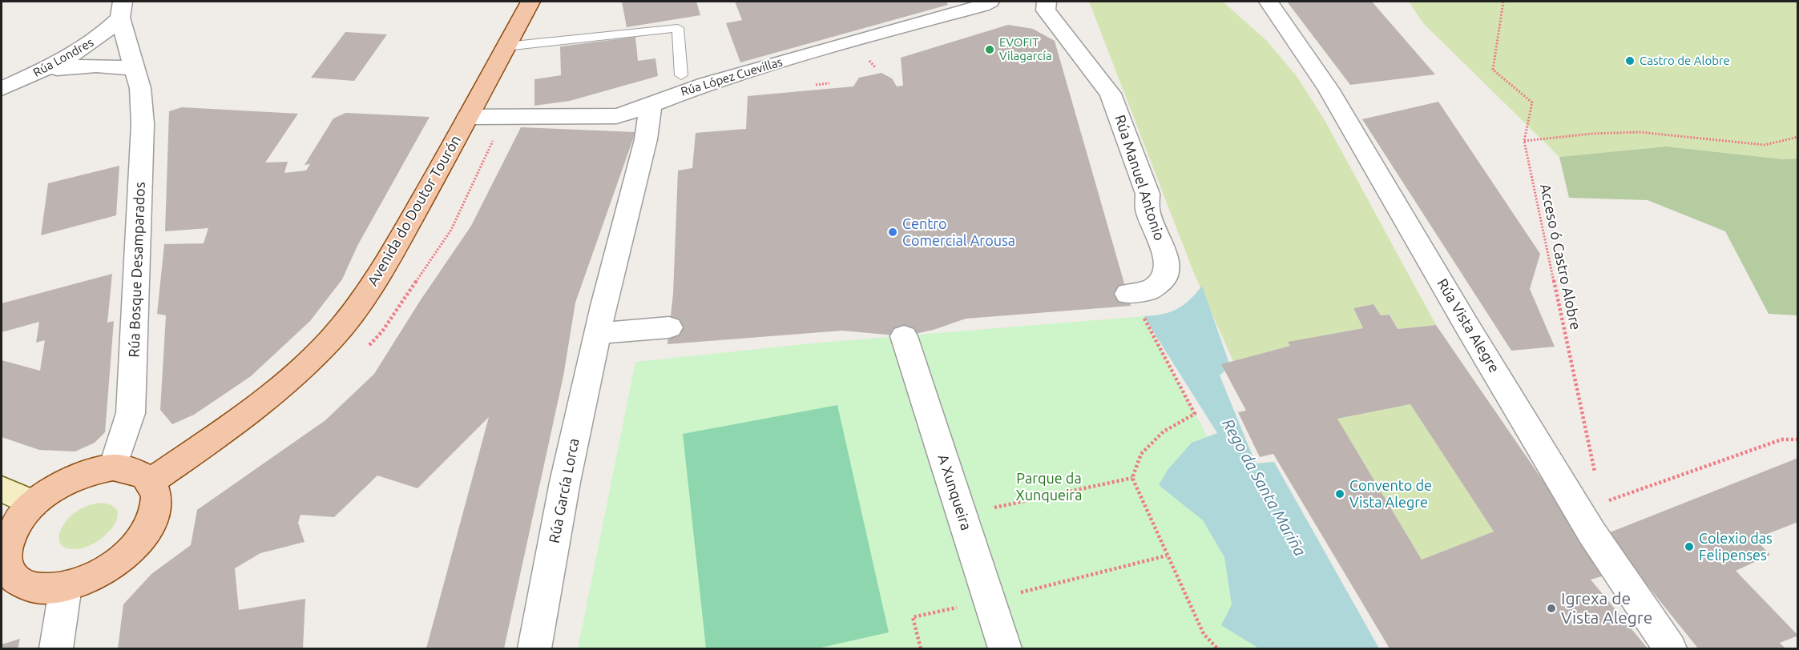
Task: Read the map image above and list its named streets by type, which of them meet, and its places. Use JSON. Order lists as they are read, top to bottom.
{
  "streets": {
    "main road": ["Avenida do Doutor Tourón"],
    "street": [
      "Rúa Londres",
      "Rúa López Cuevillas",
      "Rúa Manuel Antonio",
      "Rúa Bosque Desamparados",
      "Rúa Vista Alegre",
      "Rúa García Lorca",
      "A Xunqueira"
    ],
    "path": ["Acceso ó Castro Alobre"]
  },
  "crossings": [
    ["Rúa Londres", "Rúa Bosque Desamparados"],
    ["Rúa López Cuevillas", "Avenida do Doutor Tourón"],
    ["Rúa López Cuevillas", "Rúa García Lorca"],
    ["Avenida do Doutor Tourón", "Rúa Bosque Desamparados"]
  ],
  "water": ["Rego da Santa Mariña"],
  "parks": ["Parque da Xunqueira"],
  "places": [
    "EVOFIT Vilagarcía",
    "Castro de Alobre",
    "Centro Comercial Arousa",
    "Convento de Vista Alegre",
    "Colexio das Felipenses",
    "Igrexa de Vista Alegre"
  ]
}
